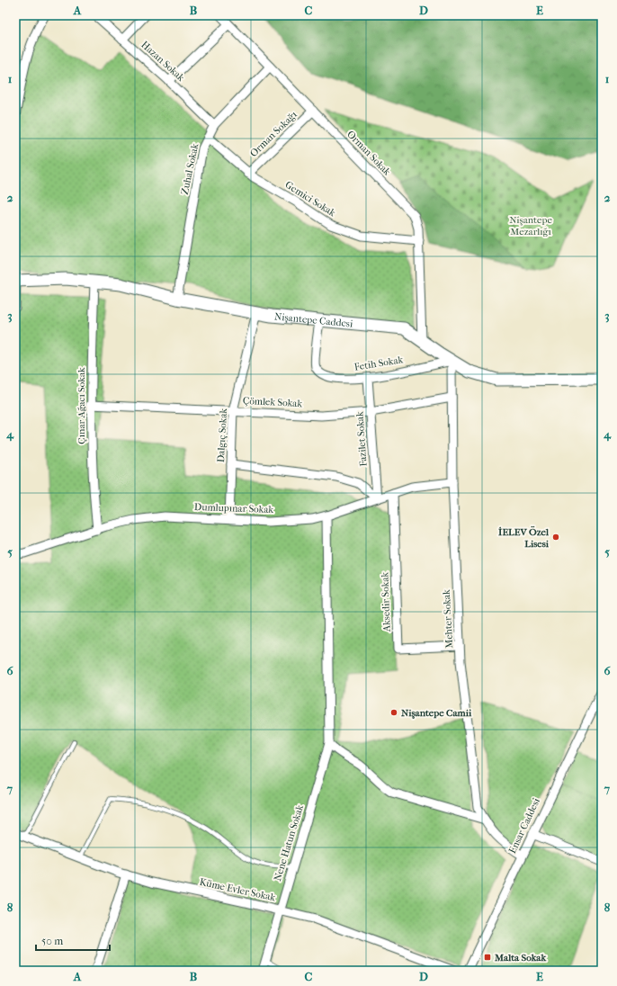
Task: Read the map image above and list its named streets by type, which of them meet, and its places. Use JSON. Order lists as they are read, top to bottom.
{
  "streets": {
    "street": [
      "Hazan Sokak",
      "Orman Sokağı",
      "Orman Sokak",
      "Zuhal Sokak",
      "Gemici Sokak",
      "Nişantepe Caddesi",
      "Fetih Sokak",
      "Çömlek Sokak",
      "Çınar Ağacı Sokak",
      "Dalgıç Sokak",
      "Fazilet Sokak",
      "Dumlupınar Sokak",
      "Aksedir Sokak",
      "Mehter Sokak",
      "Ensar Caddesi",
      "Nene Hatun Sokak",
      "Küme Evler Sokak"
    ]
  },
  "crossings": [
    ["Hazan Sokak", "Zuhal Sokak"],
    ["Orman Sokağı", "Orman Sokak"],
    ["Orman Sokağı", "Gemici Sokak"],
    ["Orman Sokak", "Zuhal Sokak"],
    ["Orman Sokak", "Gemici Sokak"],
    ["Orman Sokak", "Nişantepe Caddesi"],
    ["Zuhal Sokak", "Gemici Sokak"],
    ["Zuhal Sokak", "Nişantepe Caddesi"],
    ["Nişantepe Caddesi", "Fetih Sokak"],
    ["Nişantepe Caddesi", "Çınar Ağacı Sokak"],
    ["Nişantepe Caddesi", "Dalgıç Sokak"],
    ["Nişantepe Caddesi", "Mehter Sokak"],
    ["Fetih Sokak", "Fazilet Sokak"],
    ["Fetih Sokak", "Mehter Sokak"],
    ["Çömlek Sokak", "Çınar Ağacı Sokak"],
    ["Çömlek Sokak", "Dalgıç Sokak"],
    ["Çömlek Sokak", "Fazilet Sokak"],
    ["Çömlek Sokak", "Mehter Sokak"],
    ["Çınar Ağacı Sokak", "Dumlupınar Sokak"],
    ["Dalgıç Sokak", "Dumlupınar Sokak"],
    ["Fazilet Sokak", "Dumlupınar Sokak"],
    ["Dumlupınar Sokak", "Aksedir Sokak"],
    ["Dumlupınar Sokak", "Mehter Sokak"],
    ["Dumlupınar Sokak", "Nene Hatun Sokak"],
    ["Aksedir Sokak", "Mehter Sokak"],
    ["Mehter Sokak", "Ensar Caddesi"],
    ["Nene Hatun Sokak", "Küme Evler Sokak"]
  ],
  "parks": ["Nişantepe Mezarlığı"],
  "places": {
    "other": ["İELEV Özel Lisesi", "Nişantepe Camii"],
    "transit": ["Malta Sokak"]
  },
  "scale_bar": "50 m",
  "grid": {
    "columns": [
      "A",
      "B",
      "C",
      "D",
      "E"
    ],
    "rows": [
      "1",
      "2",
      "3",
      "4",
      "5",
      "6",
      "7",
      "8"
    ]
  }
}
